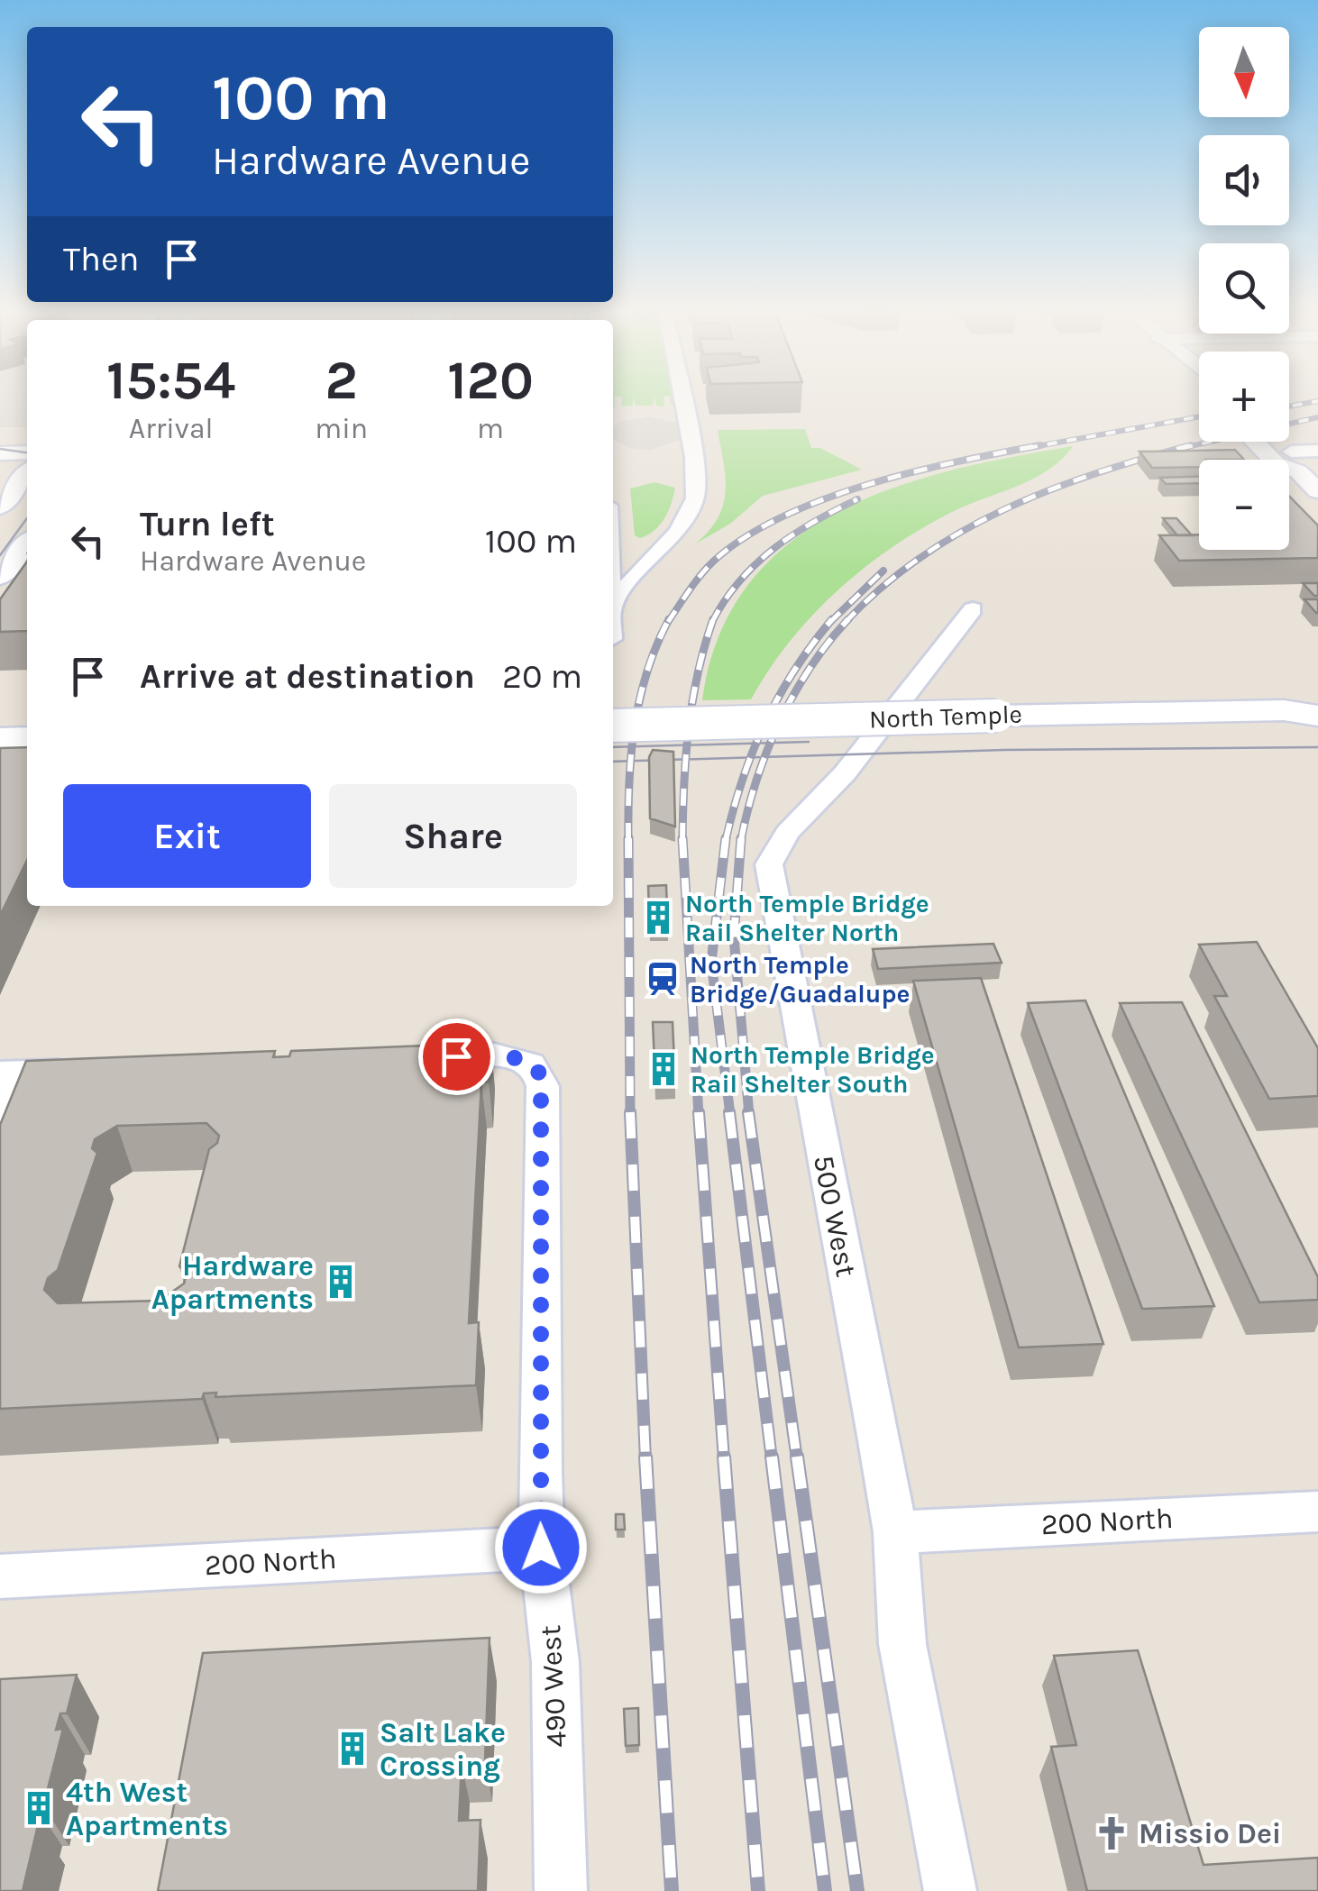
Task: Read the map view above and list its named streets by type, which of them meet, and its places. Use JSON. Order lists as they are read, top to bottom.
{
  "streets": {
    "main road": ["North Temple"],
    "street": ["500 West", "200 North", "490 West"]
  },
  "crossings": [
    ["500 West", "200 North"],
    ["200 North", "490 West"]
  ],
  "places": {
    "building": [
      "North Temple Bridge Rail Shelter North",
      "North Temple Bridge Rail Shelter South",
      "Hardware Apartments",
      "Salt Lake Crossing",
      "4th West Apartments"
    ],
    "station": ["North Temple Bridge/Guadalupe"],
    "church": ["Missio Dei"]
  },
  "north": "bottom",
  "page": {
    "map_buttons": ["+", "−"],
    "turn": ["100 m", "Hardware Avenue"],
    "then": "Then",
    "eta": [
      "15:54",
      "Arrival",
      "2",
      "min",
      "120",
      "m"
    ],
    "list": [
      {
        "name": "Turn left",
        "note": "Hardware Avenue",
        "value": "100 m"
      },
      {
        "name": "Arrive at destination",
        "value": "20 m"
      }
    ],
    "buttons": ["Exit", "Share"]
  }
}
